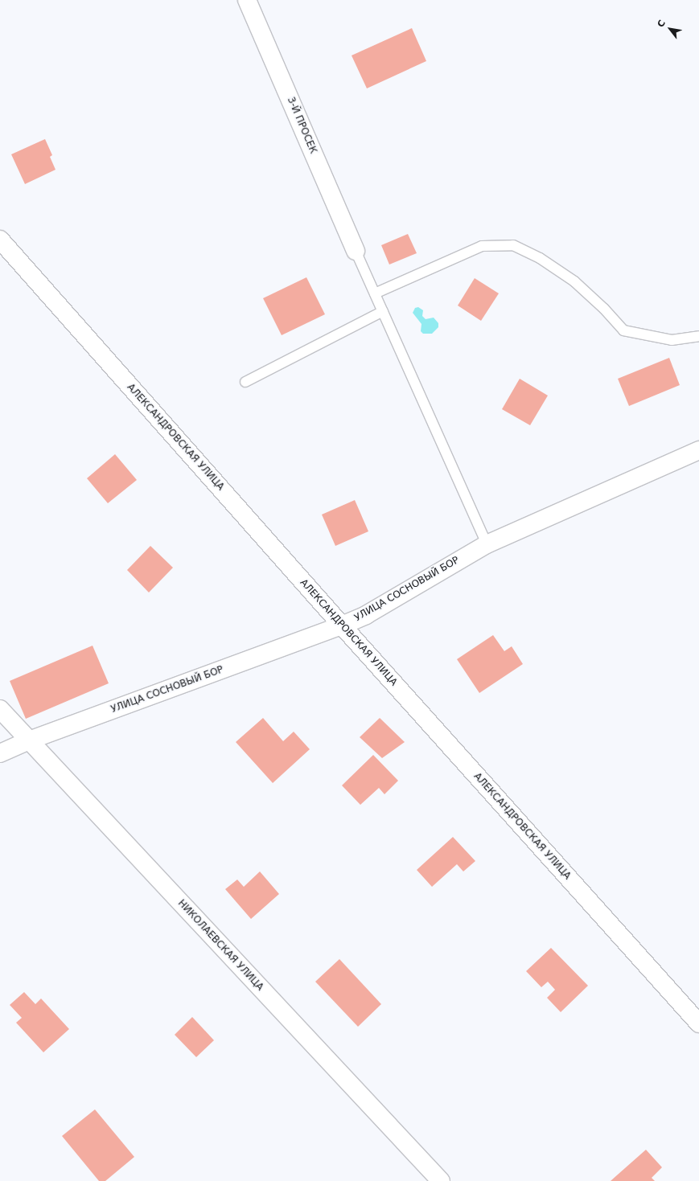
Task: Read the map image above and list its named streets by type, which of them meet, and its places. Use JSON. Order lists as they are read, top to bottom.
{
  "streets": {
    "street": [
      "3-Й ПРОСЕК",
      "АЛЕКСАНДРОВСКАЯ УЛИЦА",
      "УЛИЦА СОСНОВЫЙ БОР",
      "НИКОЛАЕВСКАЯ УЛИЦА"
    ]
  },
  "crossings": [
    ["АЛЕКСАНДРОВСКАЯ УЛИЦА", "УЛИЦА СОСНОВЫЙ БОР"],
    ["УЛИЦА СОСНОВЫЙ БОР", "НИКОЛАЕВСКАЯ УЛИЦА"]
  ],
  "north": "top left"
}
